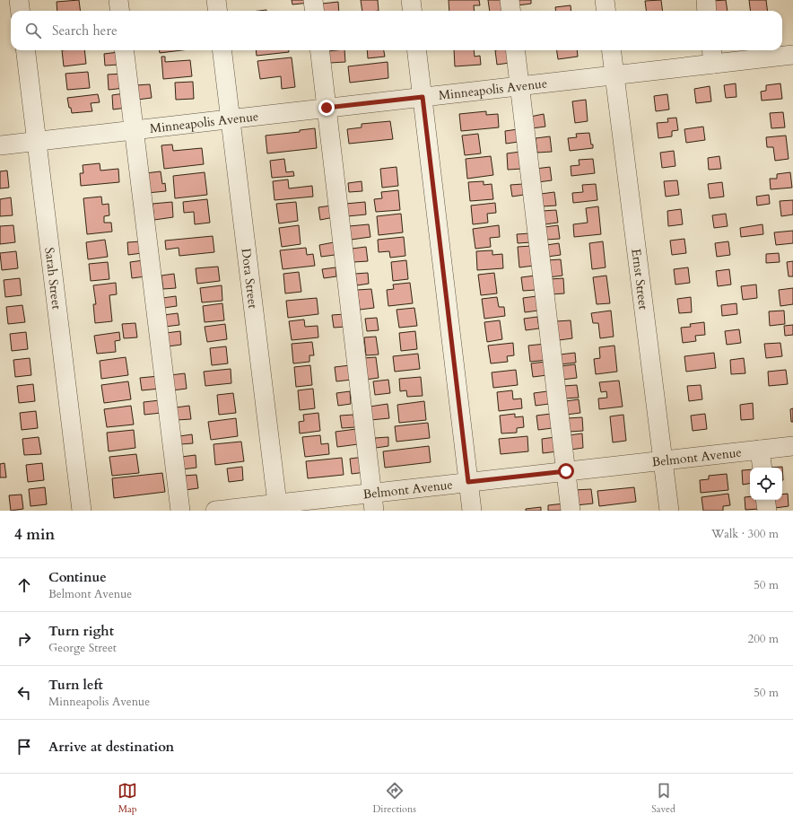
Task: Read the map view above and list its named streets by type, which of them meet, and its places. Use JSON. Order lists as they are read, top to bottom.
{
  "streets": {
    "street": [
      "Minneapolis Avenue",
      "Sarah Street",
      "Dora Street",
      "Ernst Street",
      "Belmont Avenue"
    ]
  },
  "crossings": [
    ["Minneapolis Avenue", "Sarah Street"],
    ["Minneapolis Avenue", "Dora Street"],
    ["Minneapolis Avenue", "Ernst Street"],
    ["Dora Street", "Belmont Avenue"],
    ["Ernst Street", "Belmont Avenue"]
  ],
  "page": {
    "search": "Search here",
    "heading": ["4 min", "Walk · 300 m"],
    "list": [
      ["Continue", "Belmont Avenue", "50 m"],
      ["Turn right", "George Street", "200 m"],
      ["Turn left", "Minneapolis Avenue", "50 m"],
      "Arrive at destination"
    ],
    "nav": ["Map", "Directions", "Saved"]
  }
}
